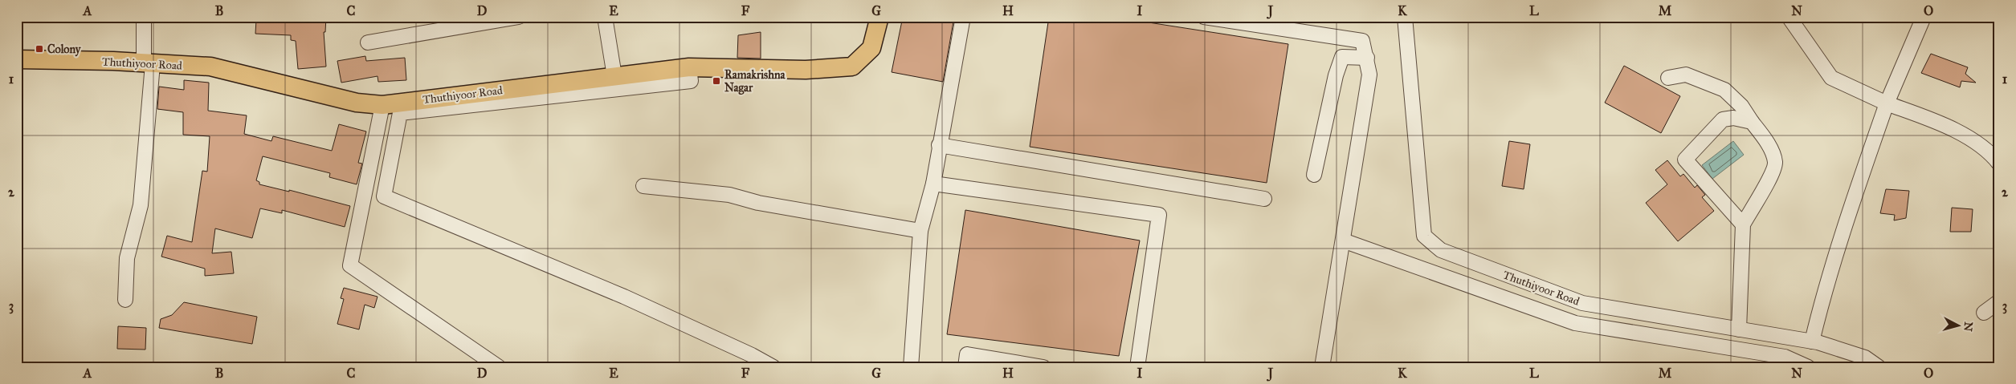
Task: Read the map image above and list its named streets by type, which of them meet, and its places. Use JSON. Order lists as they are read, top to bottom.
{
  "streets": {
    "main road": ["Thuthiyoor Road"]
  },
  "places": {
    "transit": ["Colony", "Ramakrishna Nagar"]
  },
  "north": "right",
  "grid": {
    "columns": [
      "A",
      "B",
      "C",
      "D",
      "E",
      "F",
      "G",
      "H",
      "I",
      "J",
      "K",
      "L",
      "M",
      "N",
      "O"
    ],
    "rows": ["1", "2", "3"]
  }
}
